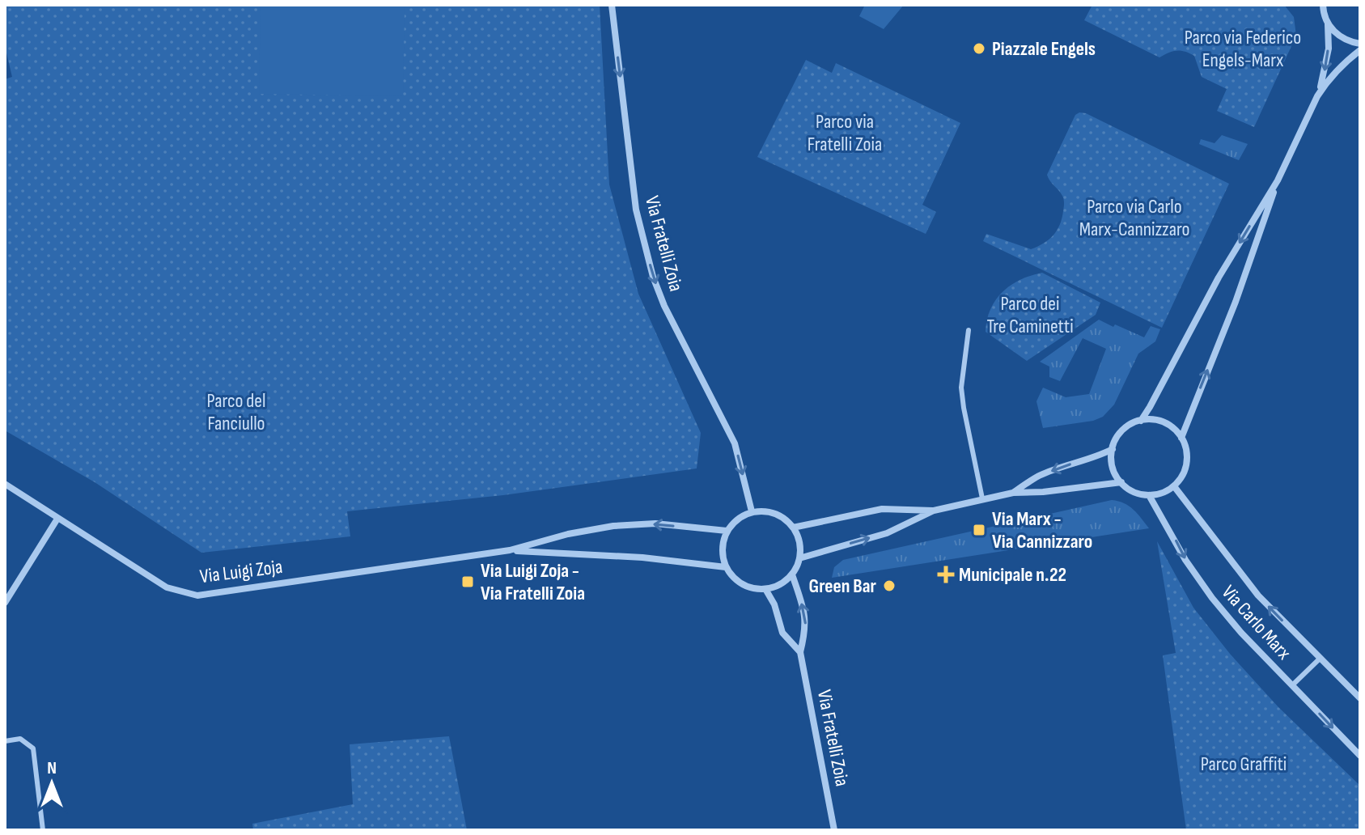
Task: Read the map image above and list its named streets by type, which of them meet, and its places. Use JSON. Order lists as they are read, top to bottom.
{
  "streets": {
    "street": ["Via Fratelli Zoia", "Via Luigi Zoja", "Via Carlo Marx"]
  },
  "crossings": [
    ["Via Fratelli Zoia", "Via Luigi Zoja"]
  ],
  "parks": [
    "Parco via Federico Engels-Marx",
    "Parco via Fratelli Zoia",
    "Parco via Carlo Marx-Cannizzaro",
    "Parco dei Tre Caminetti",
    "Parco del Fanciullo",
    "Parco Graffiti"
  ],
  "places": {
    "other": ["Piazzale Engels", "Green Bar"],
    "transit": ["Via Marx - Via Cannizzaro", "Via Luigi Zoja - Via Fratelli Zoia"],
    "health": ["Municipale n.22"]
  },
  "north": "top"
}
